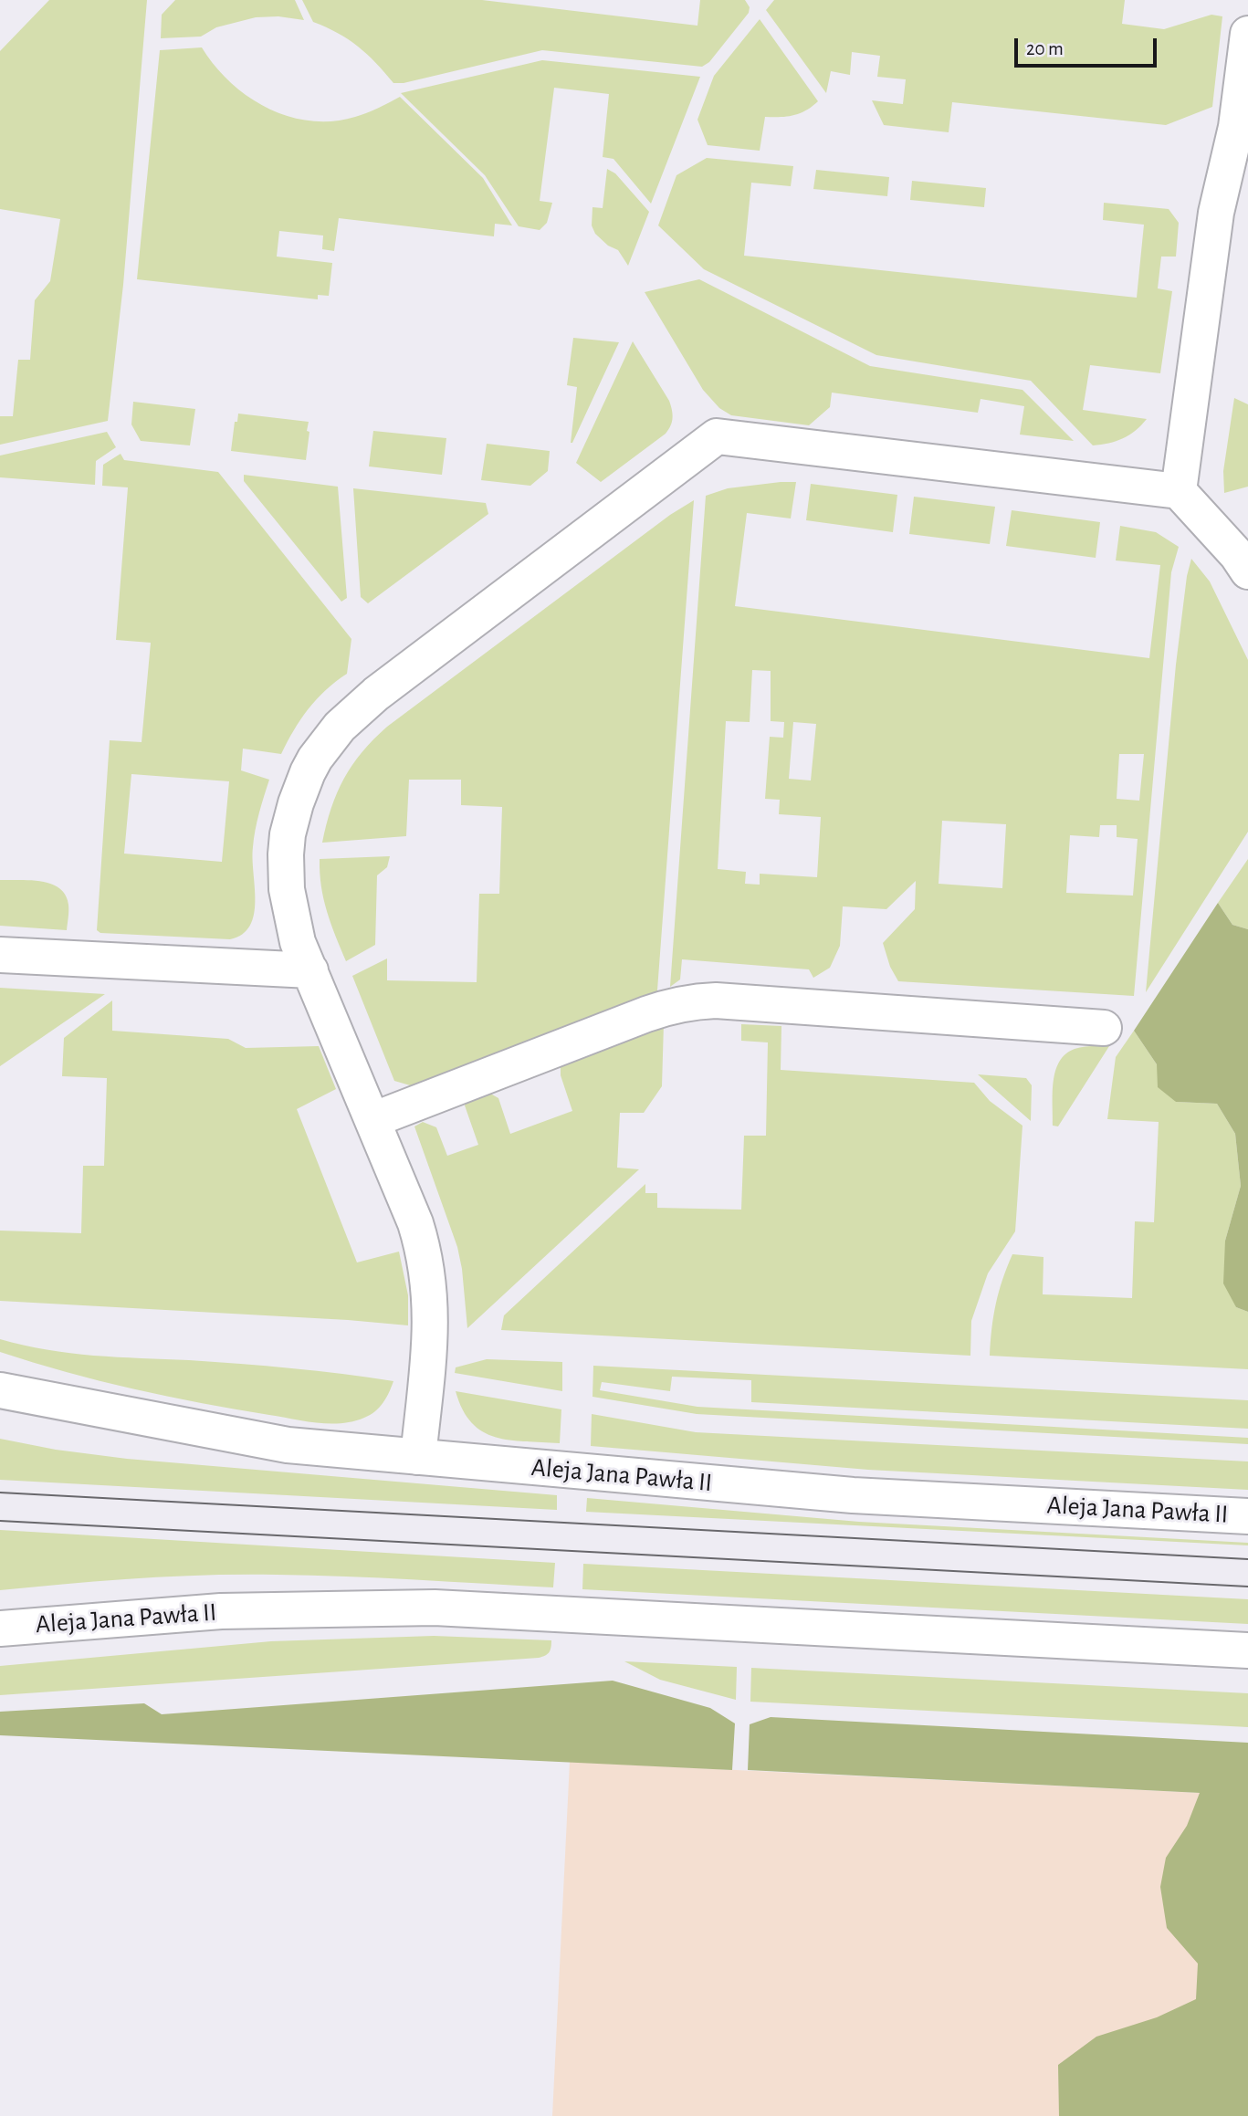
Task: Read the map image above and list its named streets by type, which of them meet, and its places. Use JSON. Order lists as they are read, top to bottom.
{
  "streets": {
    "street": ["Aleja Jana Pawła II"]
  },
  "scale_bar": "20 m"
}
